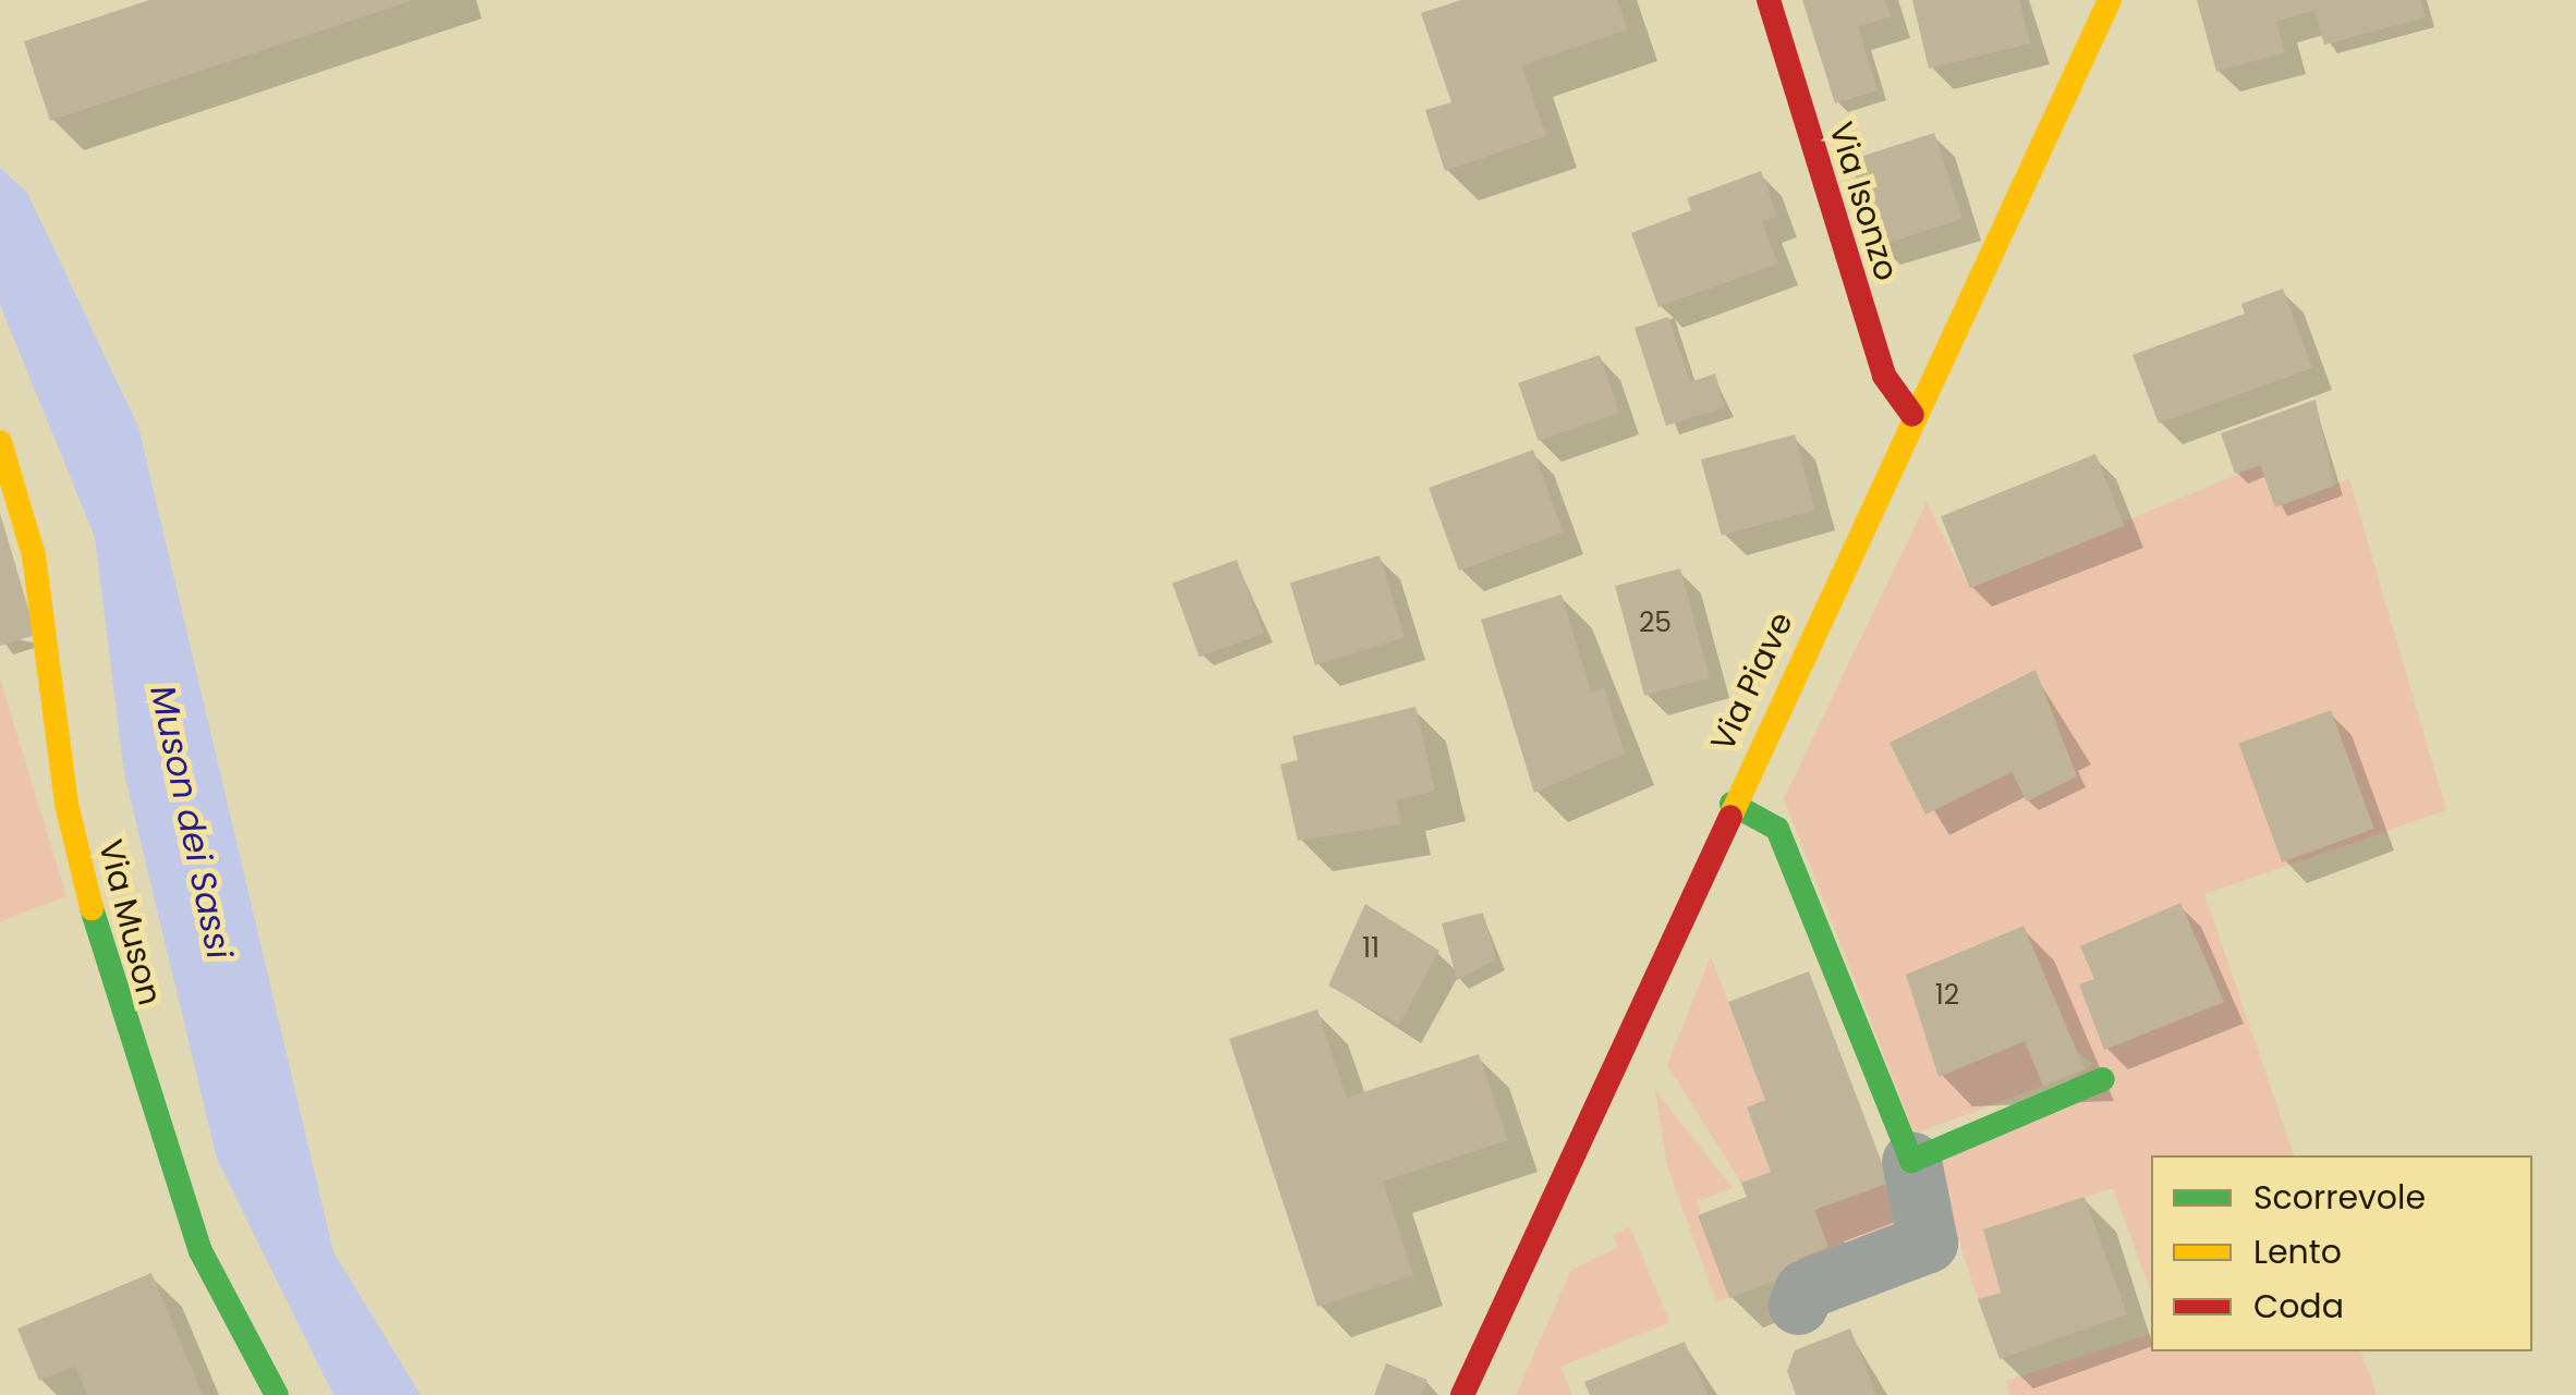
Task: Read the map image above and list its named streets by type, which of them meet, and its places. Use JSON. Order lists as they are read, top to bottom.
{
  "streets": {
    "street": ["Via Isonzo", "Via Piave", "Via Muson"]
  },
  "crossings": [
    ["Via Isonzo", "Via Piave"]
  ],
  "water": ["Muson dei Sassi"],
  "house_numbers": ["25", "11", "12"],
  "legend": ["Scorrevole", "Lento", "Coda"]
}
